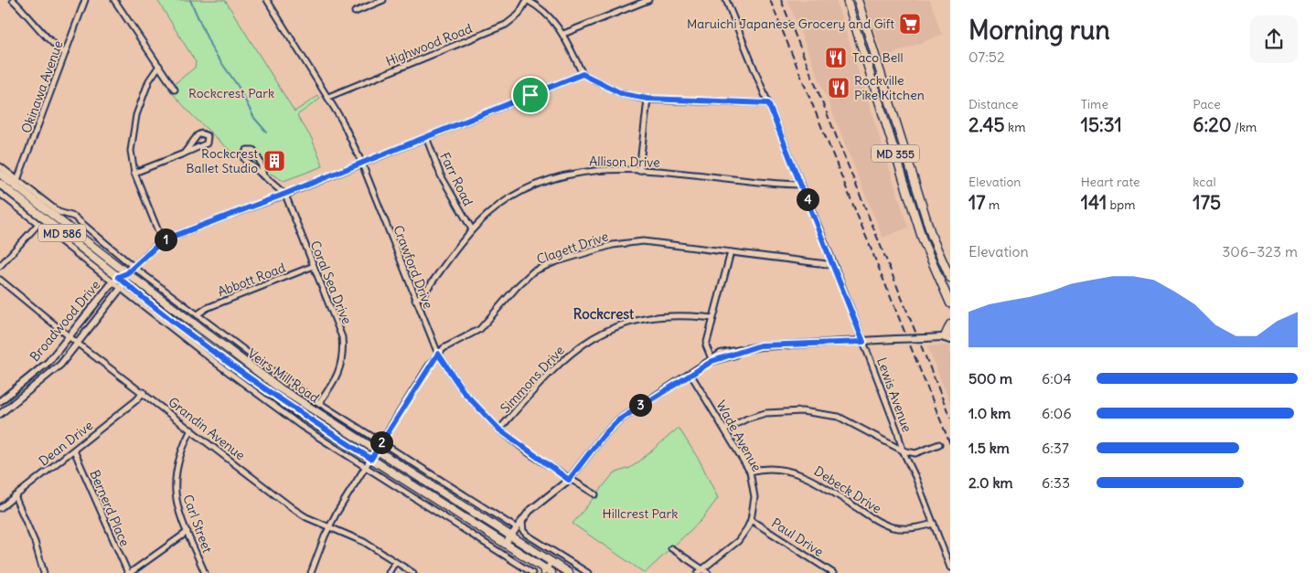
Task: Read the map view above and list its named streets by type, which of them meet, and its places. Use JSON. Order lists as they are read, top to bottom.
{
  "streets": {
    "main road": ["MD 355", "MD 586", "Veirs Mill Road"],
    "street": [
      "Highwood Road",
      "Okinawa Avenue",
      "Allison Drive",
      "Farr Road",
      "Clagett Drive",
      "Crawford Drive",
      "Abbott Road",
      "Coral Sea Drive",
      "Broadwood Drive",
      "Simmons Drive",
      "Lewis Avenue",
      "Grandin Avenue",
      "Wade Avenue",
      "Dean Drive",
      "Debeck Drive",
      "Bernerd Place",
      "Carl Street",
      "Paul Drive"
    ]
  },
  "crossings": [
    ["Highwood Road", "Crawford Drive"],
    ["Okinawa Avenue", "Veirs Mill Road"],
    ["Allison Drive", "Farr Road"],
    ["Allison Drive", "Crawford Drive"],
    ["Allison Drive", "Lewis Avenue"],
    ["Farr Road", "Broadwood Drive"],
    ["Clagett Drive", "Crawford Drive"],
    ["Clagett Drive", "Veirs Mill Road"],
    ["Clagett Drive", "Lewis Avenue"],
    ["Clagett Drive", "Grandin Avenue"],
    ["Crawford Drive", "Broadwood Drive"],
    ["Crawford Drive", "Simmons Drive"],
    ["Abbott Road", "Coral Sea Drive"],
    ["Abbott Road", "Veirs Mill Road"],
    ["Coral Sea Drive", "Broadwood Drive"],
    ["Coral Sea Drive", "Veirs Mill Road"],
    ["Broadwood Drive", "Veirs Mill Road"],
    ["Broadwood Drive", "Grandin Avenue"],
    ["Lewis Avenue", "Debeck Drive"],
    ["Grandin Avenue", "Dean Drive"],
    ["Grandin Avenue", "Carl Street"],
    ["Wade Avenue", "Debeck Drive"],
    ["Wade Avenue", "Paul Drive"],
    ["Dean Drive", "Bernerd Place"]
  ],
  "districts": ["Rockcrest"],
  "parks": ["Rockcrest Park", "Hillcrest Park"],
  "places": {
    "supermarket": ["Maruichi Japanese Grocery and Gift"],
    "restaurant": ["Taco Bell", "Rockville Pike Kitchen"],
    "building": ["Rockcrest Ballet Studio"]
  },
  "page": {
    "heading": ["Morning run", "07:52"],
    "stats": [
      ["Distance", "2.45 km"],
      ["Time", "15:31"],
      ["Pace", "6:20 /km"],
      ["Elevation", "17 m"],
      ["Heart rate", "141 bpm"],
      ["kcal", "175"]
    ],
    "pins": [
      "4",
      "1",
      "3",
      "2"
    ],
    "chart": ["Elevation", "306–323 m"],
    "list": [
      {
        "name": "500 m",
        "note": "6:04"
      },
      {
        "name": "1.0 km",
        "note": "6:06"
      },
      {
        "name": "1.5 km",
        "note": "6:37"
      },
      {
        "name": "2.0 km",
        "note": "6:33"
      }
    ]
  }
}
